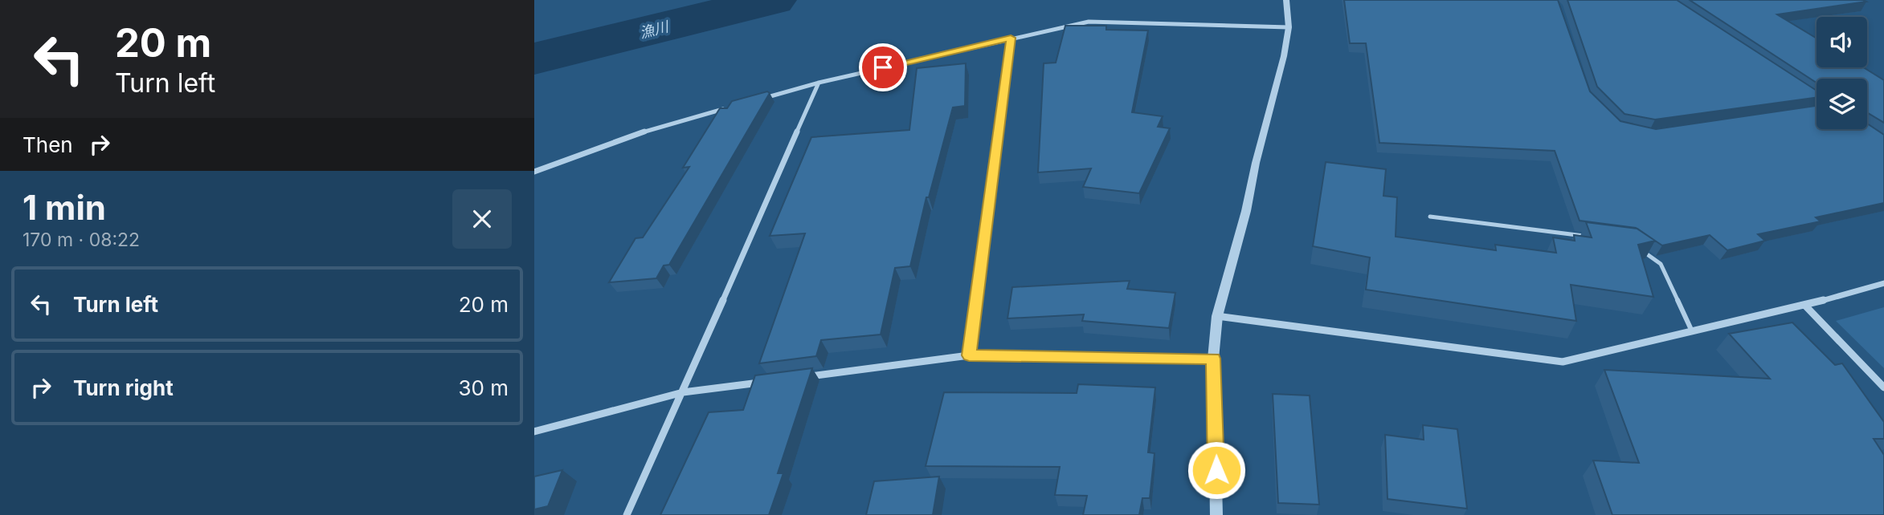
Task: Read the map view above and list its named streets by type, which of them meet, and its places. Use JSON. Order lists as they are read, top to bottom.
{
  "water": ["漁川"],
  "page": {
    "turn": ["20 m", "Turn left"],
    "then": "Then",
    "heading": ["1 min", "170 m · 08:22"],
    "list": [
      {
        "name": "Turn left",
        "value": "20 m"
      },
      {
        "name": "Turn right",
        "value": "30 m"
      }
    ]
  }
}
